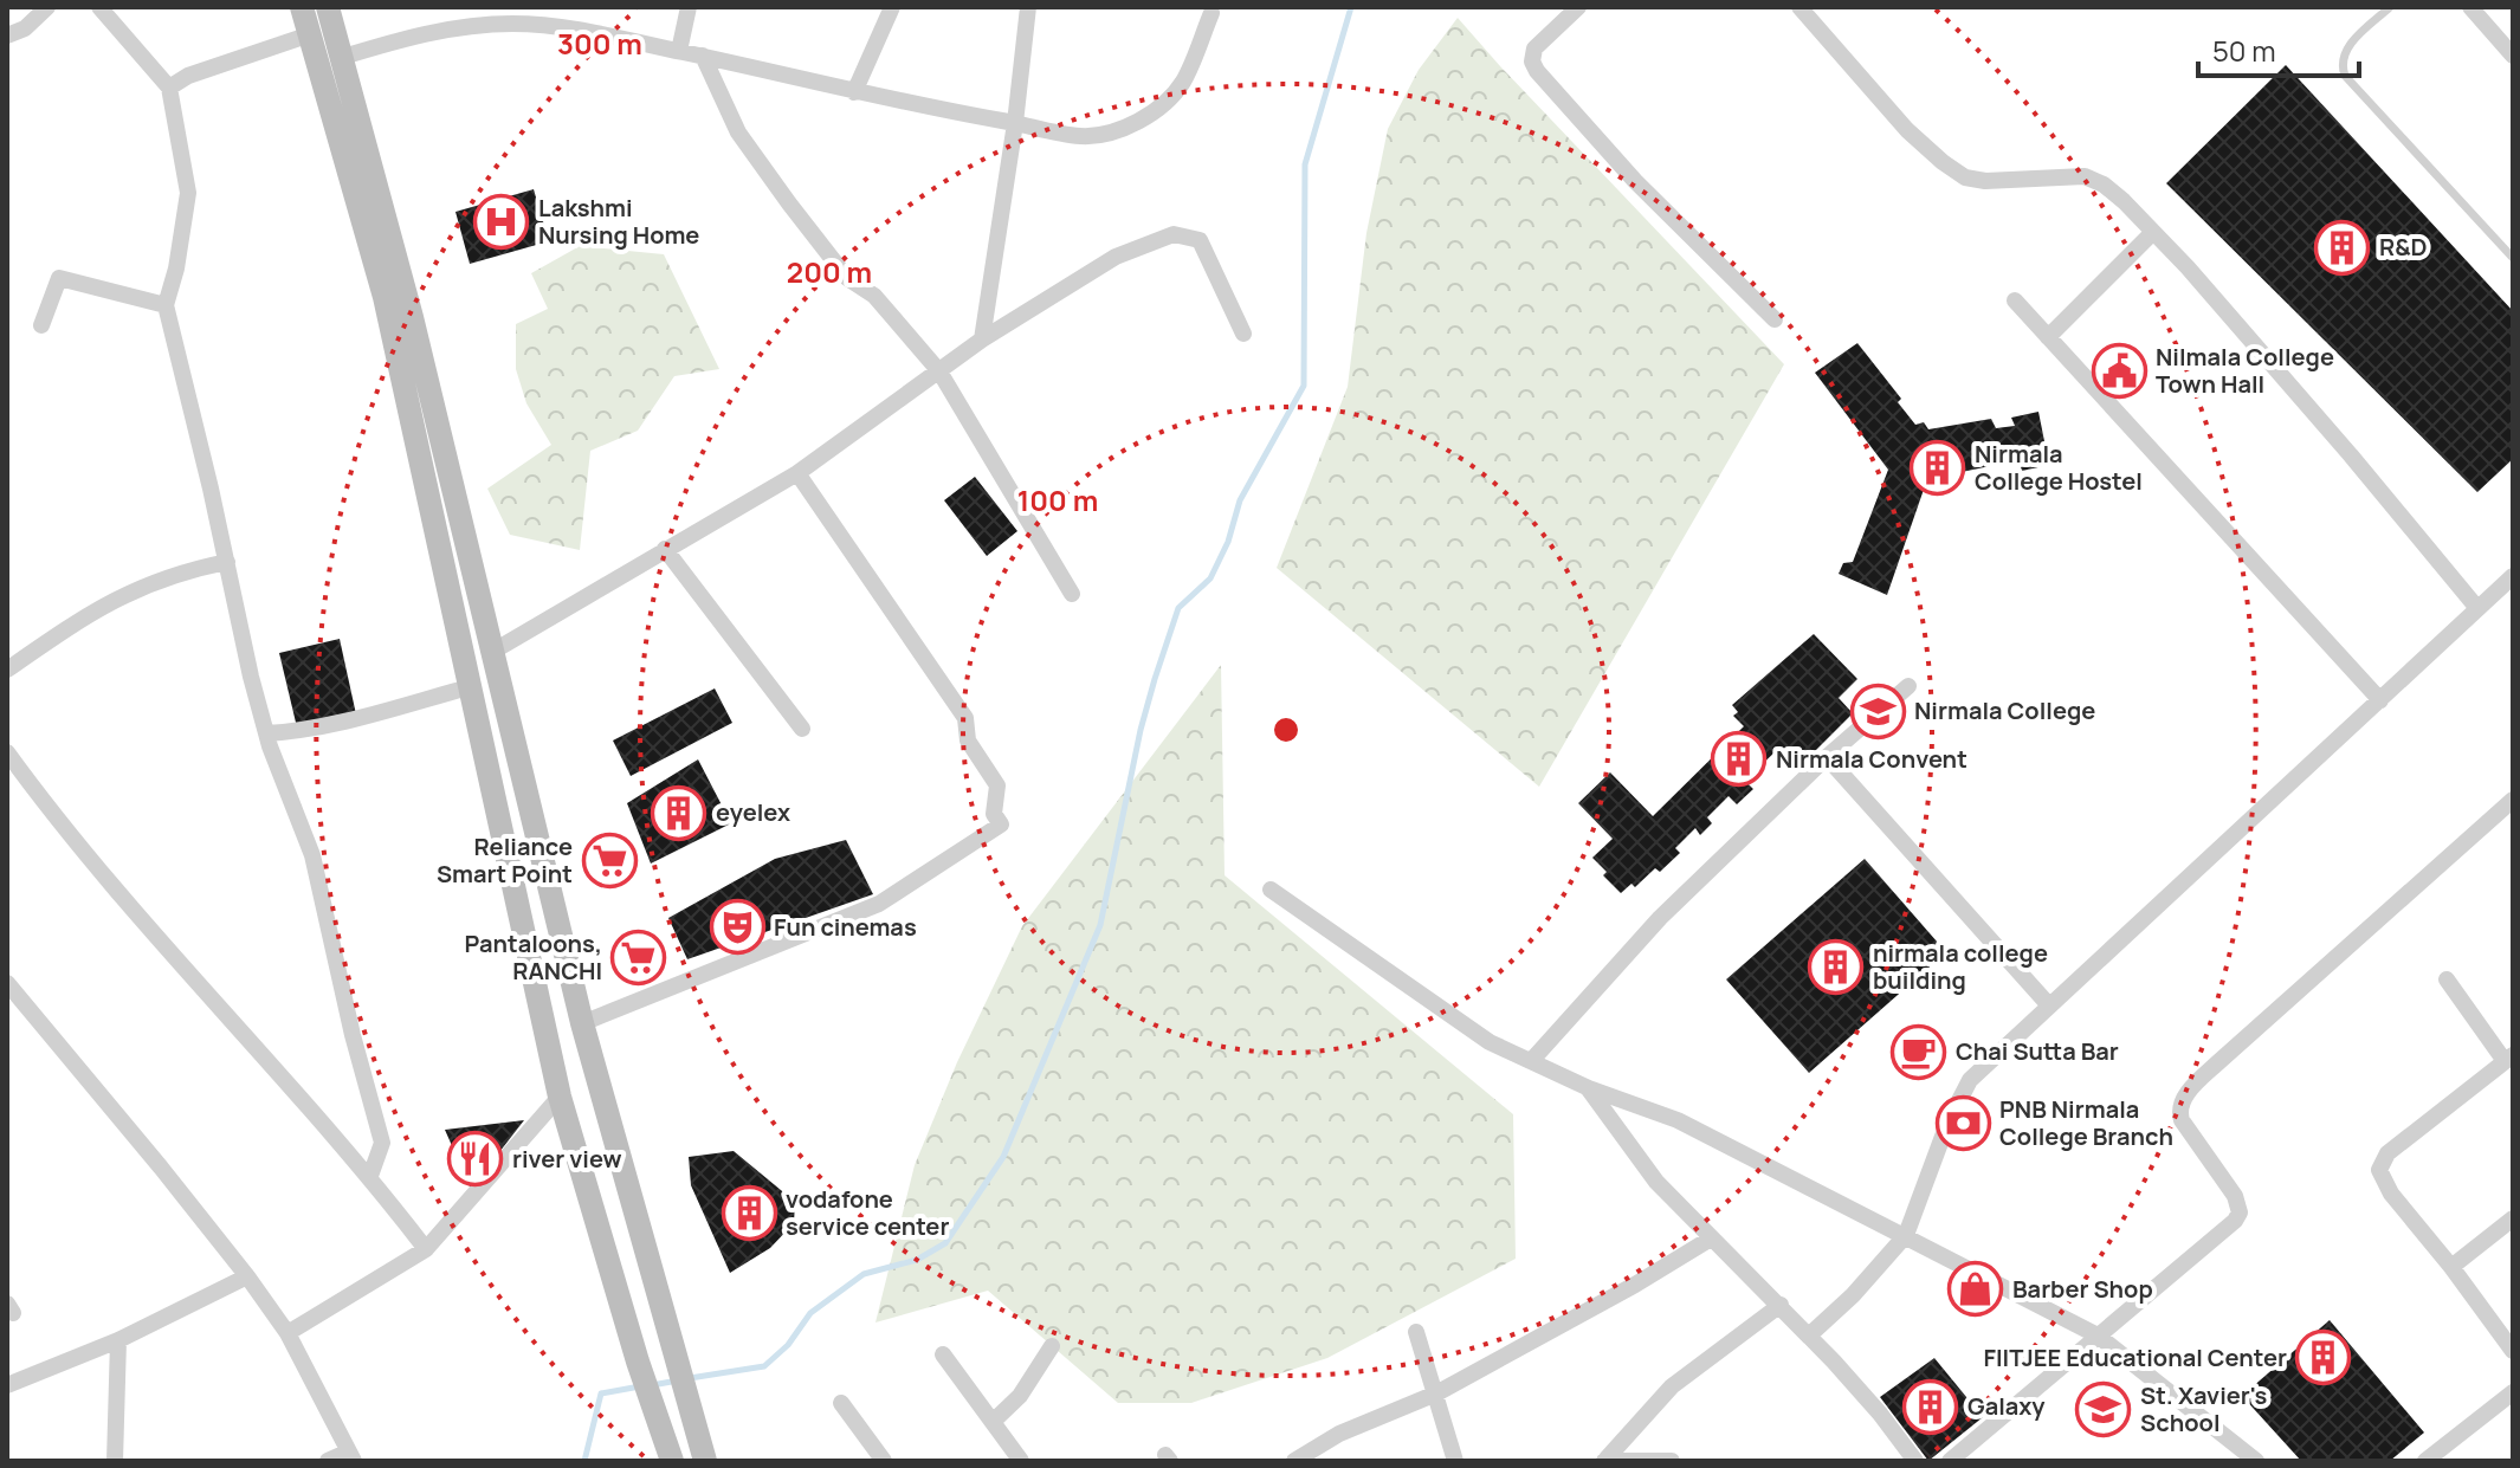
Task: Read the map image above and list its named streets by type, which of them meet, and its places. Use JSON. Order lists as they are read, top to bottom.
{
  "places": {
    "hospital": ["Lakshmi Nursing Home"],
    "building": [
      "R&D",
      "Nirmala College Hostel",
      "Nirmala Convent",
      "eyelex",
      "nirmala college building",
      "vodafone service center",
      "FIITJEE Educational Center",
      "Galaxy"
    ],
    "public building": ["Nilmala College Town Hall"],
    "school or university": ["Nirmala College", "St. Xavier's School"],
    "supermarket": ["Reliance Smart Point", "Pantaloons, RANCHI"],
    "theatre": ["Fun cinemas"],
    "cafe": ["Chai Sutta Bar"],
    "bank": ["PNB Nirmala College Branch"],
    "restaurant": ["river view"],
    "shop": ["Barber Shop"]
  },
  "scale_bar": "50 m",
  "rings": ["300 m", "200 m", "100 m"]
}
